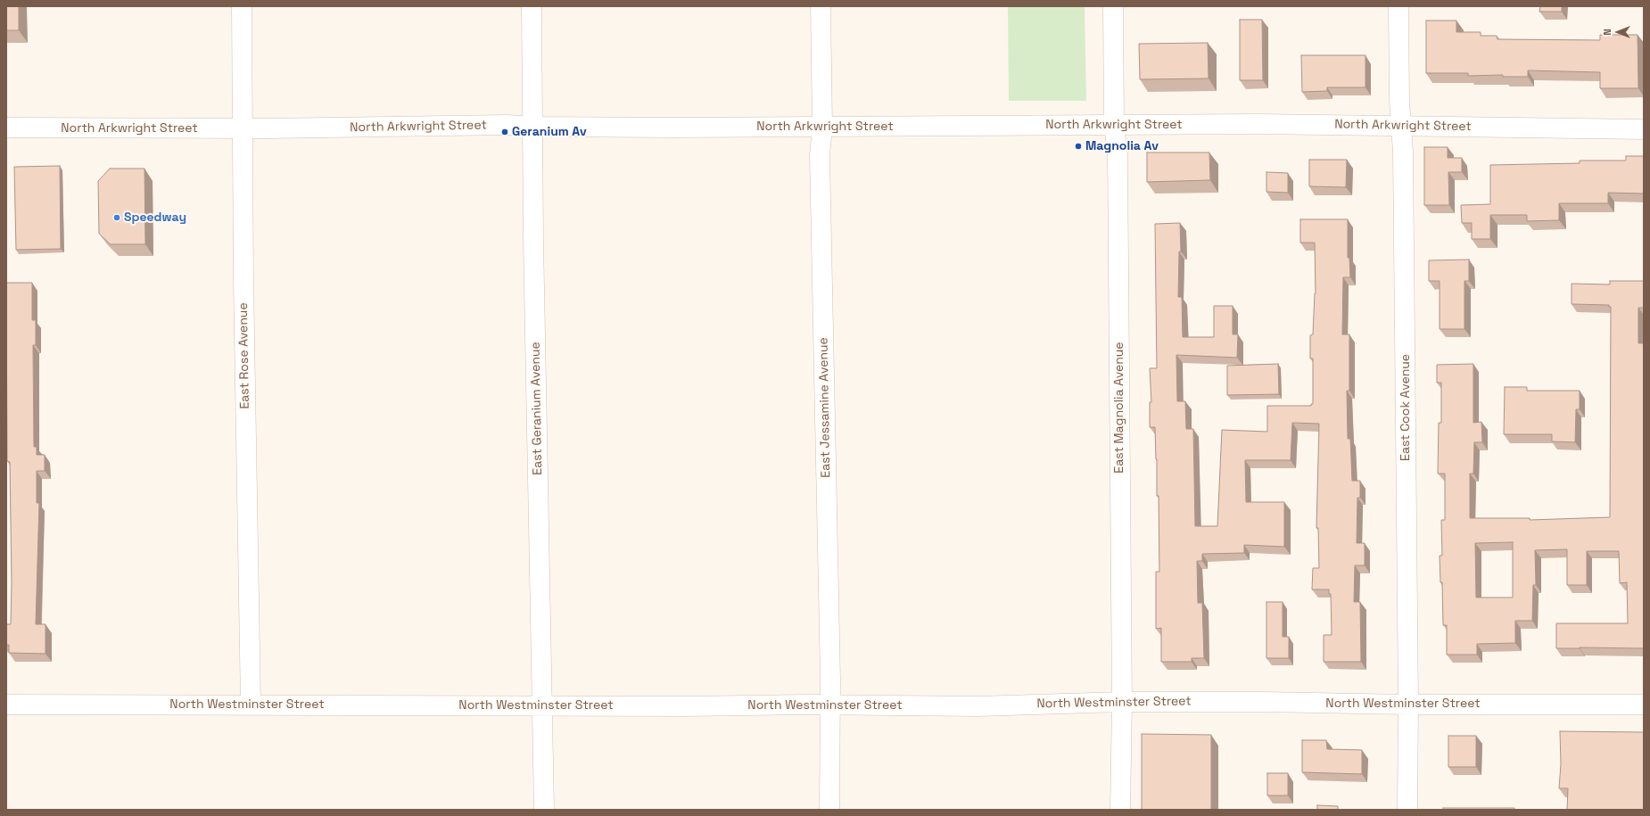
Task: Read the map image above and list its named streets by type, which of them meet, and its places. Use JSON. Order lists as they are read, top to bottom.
{
  "streets": {
    "street": [
      "North Arkwright Street",
      "East Rose Avenue",
      "East Jessamine Avenue",
      "East Magnolia Avenue",
      "East Cook Avenue",
      "East Geranium Avenue",
      "North Westminster Street"
    ]
  },
  "crossings": [
    ["North Arkwright Street", "East Rose Avenue"],
    ["North Arkwright Street", "East Jessamine Avenue"],
    ["North Arkwright Street", "East Magnolia Avenue"],
    ["North Arkwright Street", "East Cook Avenue"],
    ["North Arkwright Street", "East Geranium Avenue"],
    ["East Rose Avenue", "North Westminster Street"],
    ["East Jessamine Avenue", "North Westminster Street"],
    ["East Magnolia Avenue", "North Westminster Street"],
    ["East Cook Avenue", "North Westminster Street"],
    ["East Geranium Avenue", "North Westminster Street"]
  ],
  "places": ["Geranium Av", "Magnolia Av", "Speedway"],
  "north": "left"
}
